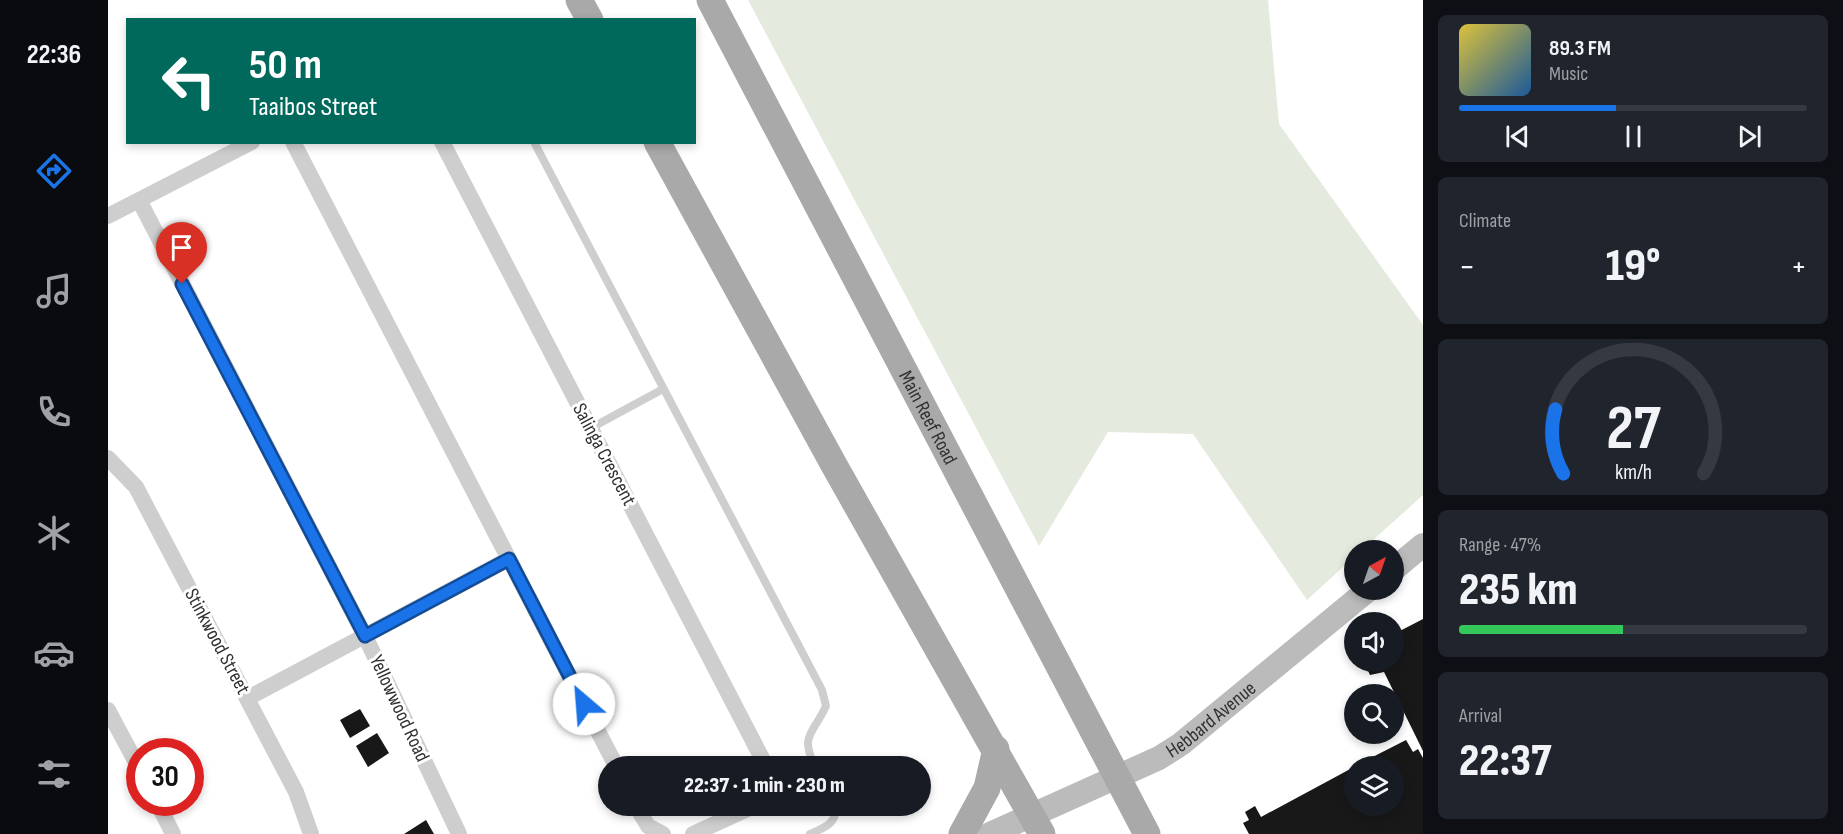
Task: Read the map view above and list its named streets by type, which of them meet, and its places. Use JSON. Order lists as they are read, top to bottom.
{
  "streets": {
    "main road": ["Main Reef Road"],
    "street": [
      "Salinga Crescent",
      "Stinkwood Street",
      "Yellowwood Road",
      "Hebbard Avenue"
    ]
  },
  "crossings": [
    ["Main Reef Road", "Hebbard Avenue"]
  ],
  "north": "top right",
  "page": {
    "tabs": "22:36",
    "turn": ["50 m", "Taaibos Street"],
    "song": ["89.3 FM", "Music"],
    "tile": [
      "Climate",
      ["Range · 47%", "235 km"],
      ["Arrival", "22:37"]
    ],
    "heat": ["−", "19°", "+"],
    "limit": "30",
    "trip": "22:37 · 1 min · 230 m",
    "gauge": ["27", "km/h"]
  }
}
